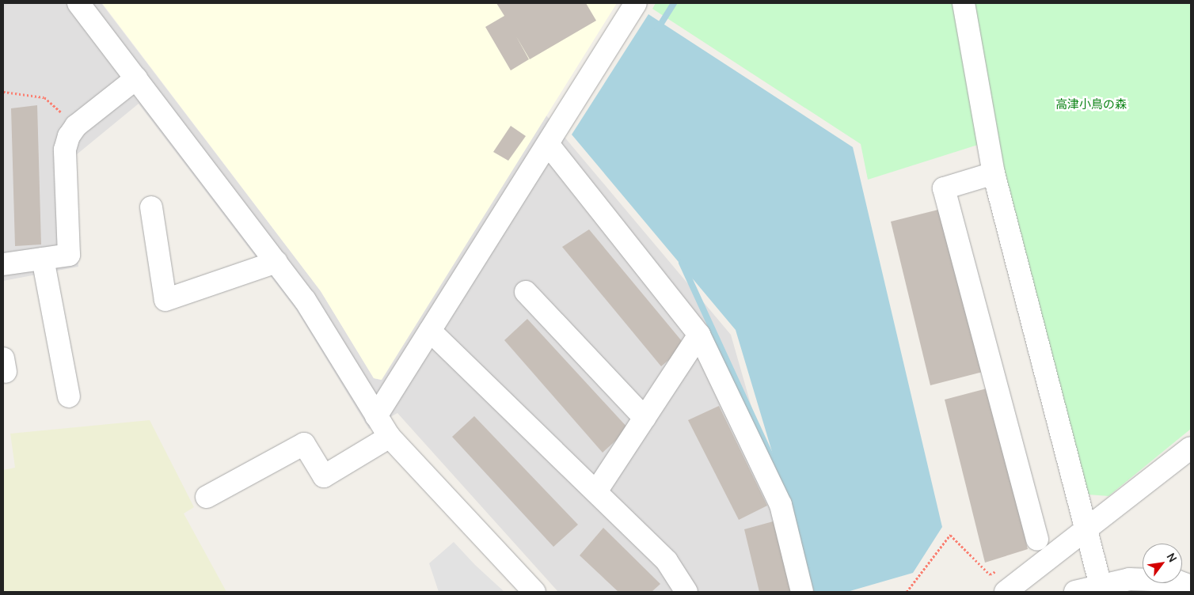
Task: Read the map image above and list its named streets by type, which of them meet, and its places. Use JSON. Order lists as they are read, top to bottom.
{
  "parks": ["高津小鳥の森"],
  "north": "top right"
}
